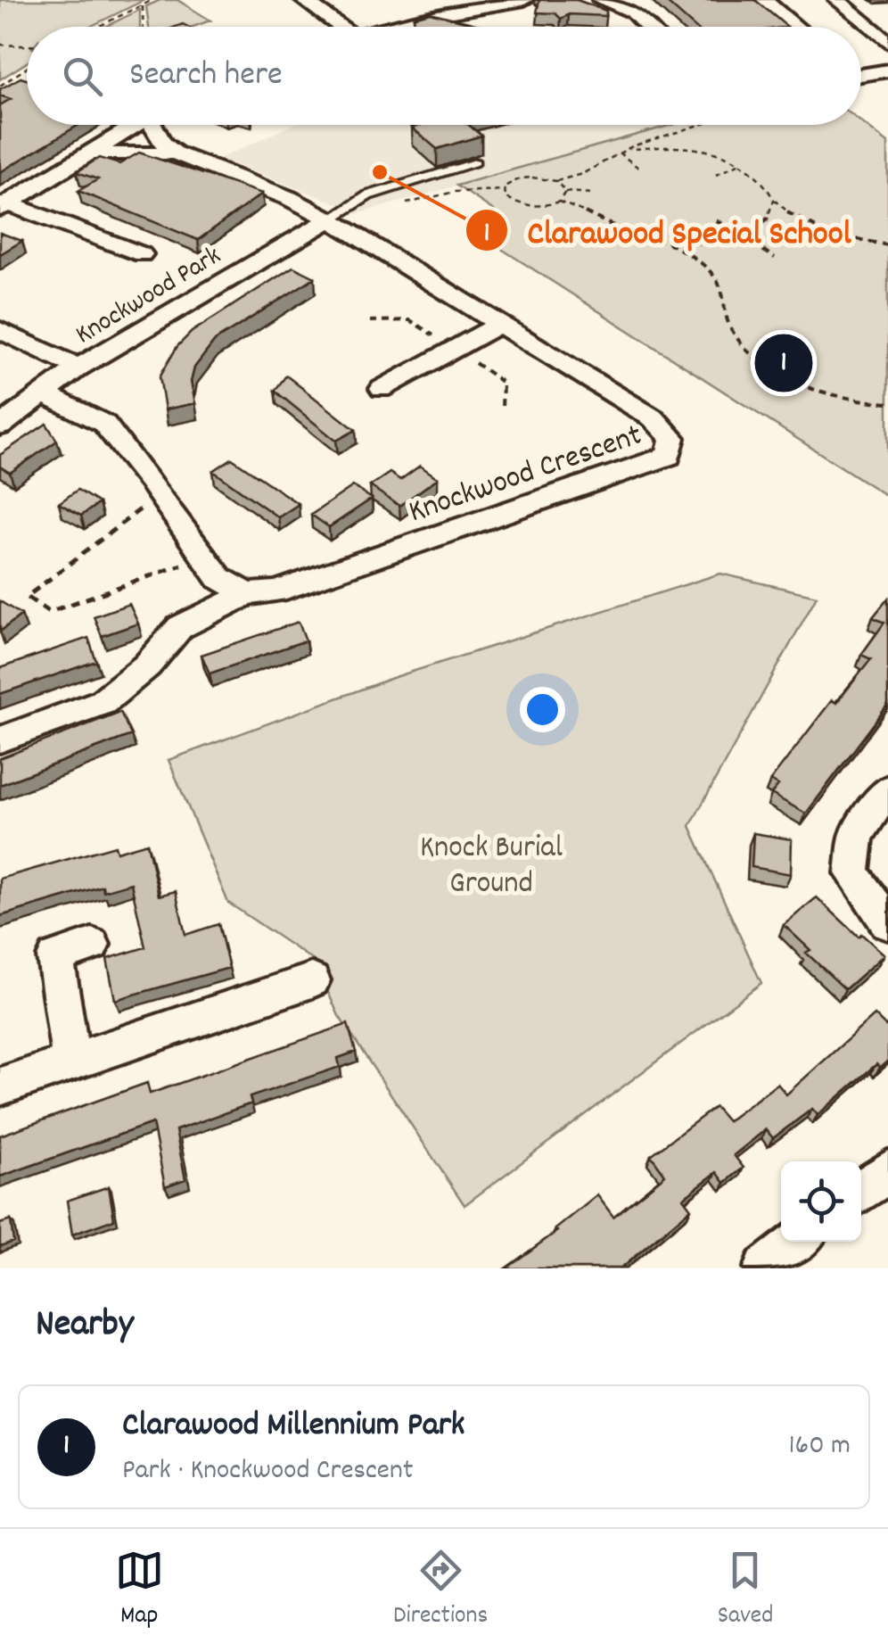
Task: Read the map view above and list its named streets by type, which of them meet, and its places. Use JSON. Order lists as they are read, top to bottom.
{
  "streets": {
    "street": ["Knockwood Park", "Knockwood Crescent"]
  },
  "crossings": [
    ["Knockwood Park", "Knockwood Crescent"]
  ],
  "parks": ["Knock Burial Ground"],
  "places": ["Clarawood Special School"],
  "page": {
    "search": "Search here",
    "pins": "1",
    "heading": "Nearby",
    "list": [
      {
        "mark": "1",
        "name": "Clarawood Millennium Park",
        "note": "Park · Knockwood Crescent",
        "value": "160 m"
      }
    ],
    "nav": ["Map", "Directions", "Saved"]
  }
}
